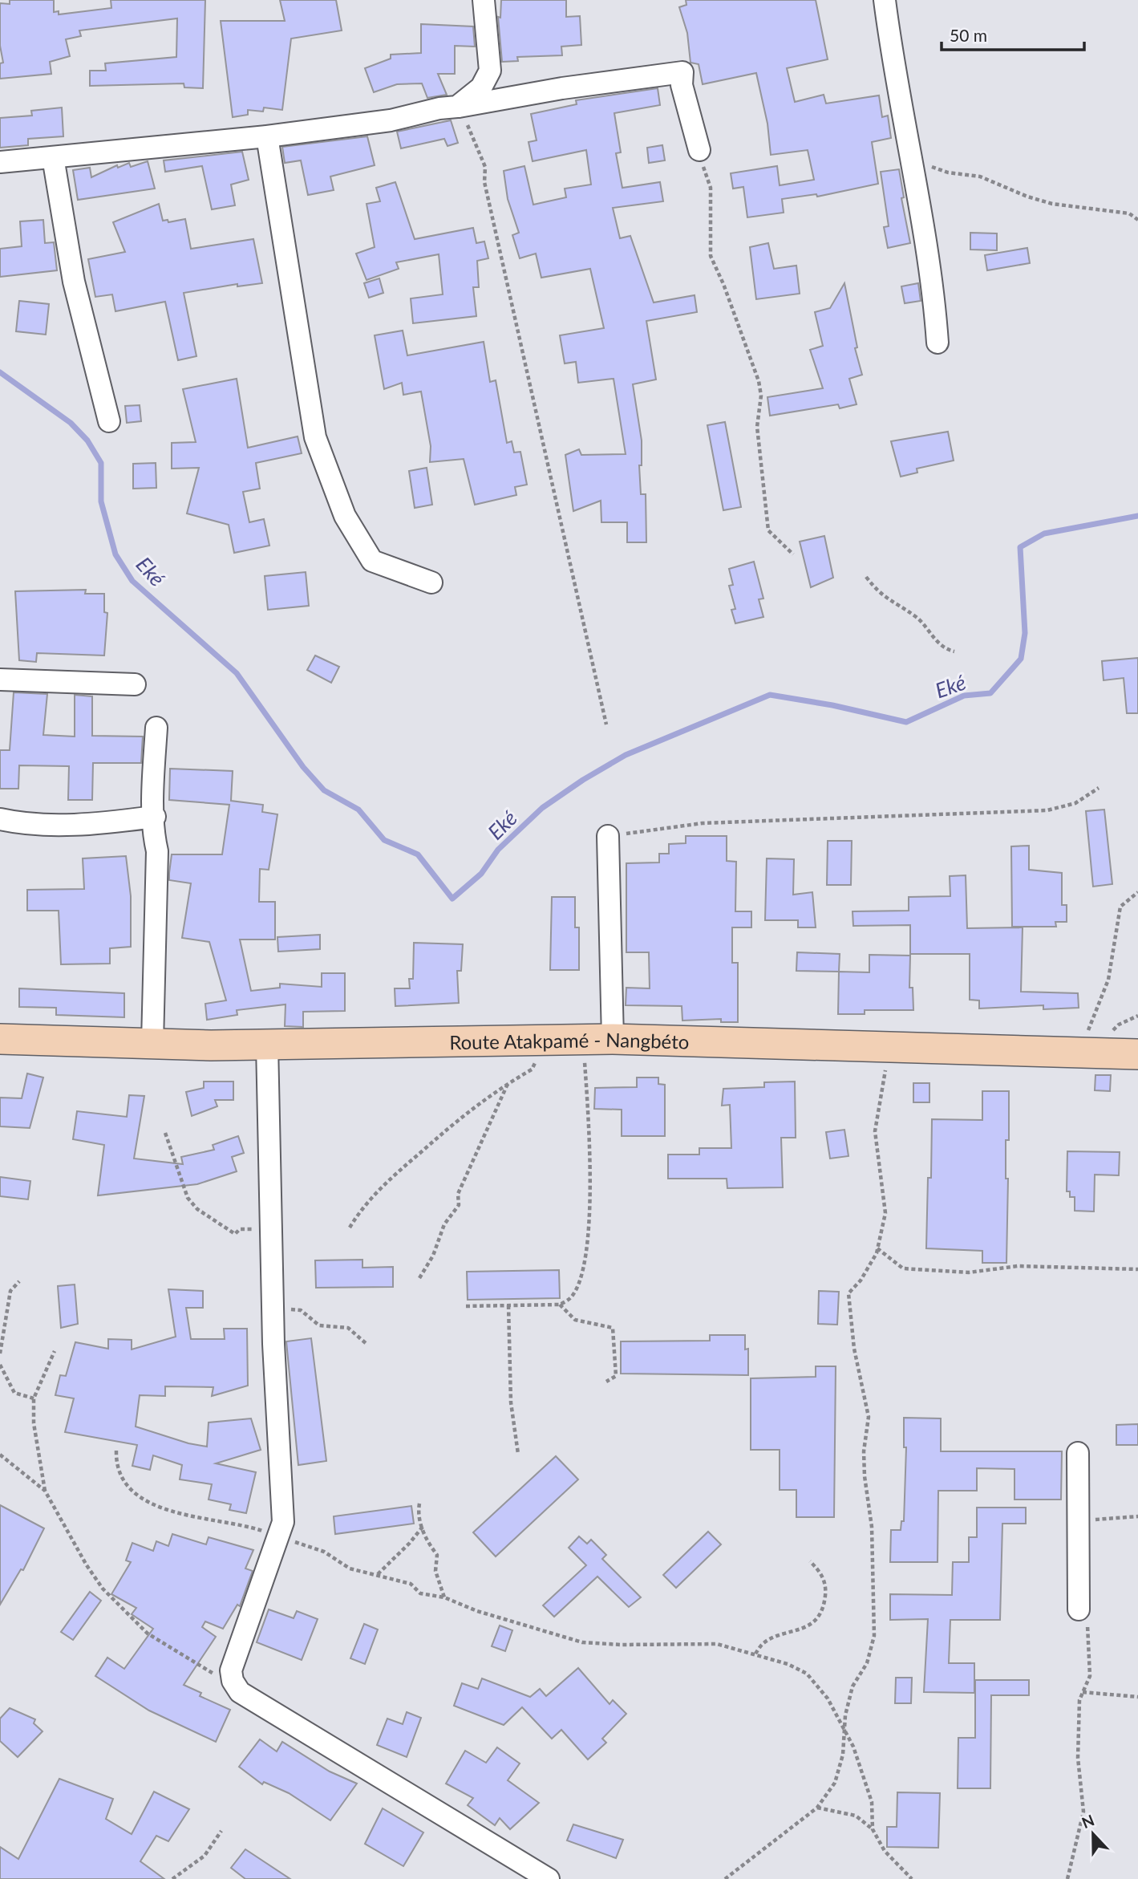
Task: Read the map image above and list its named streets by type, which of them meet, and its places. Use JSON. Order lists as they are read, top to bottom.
{
  "streets": {
    "main road": ["Route Atakpamé - Nangbéto"]
  },
  "water": ["Eké"],
  "scale_bar": "50 m",
  "north": "top"
}
